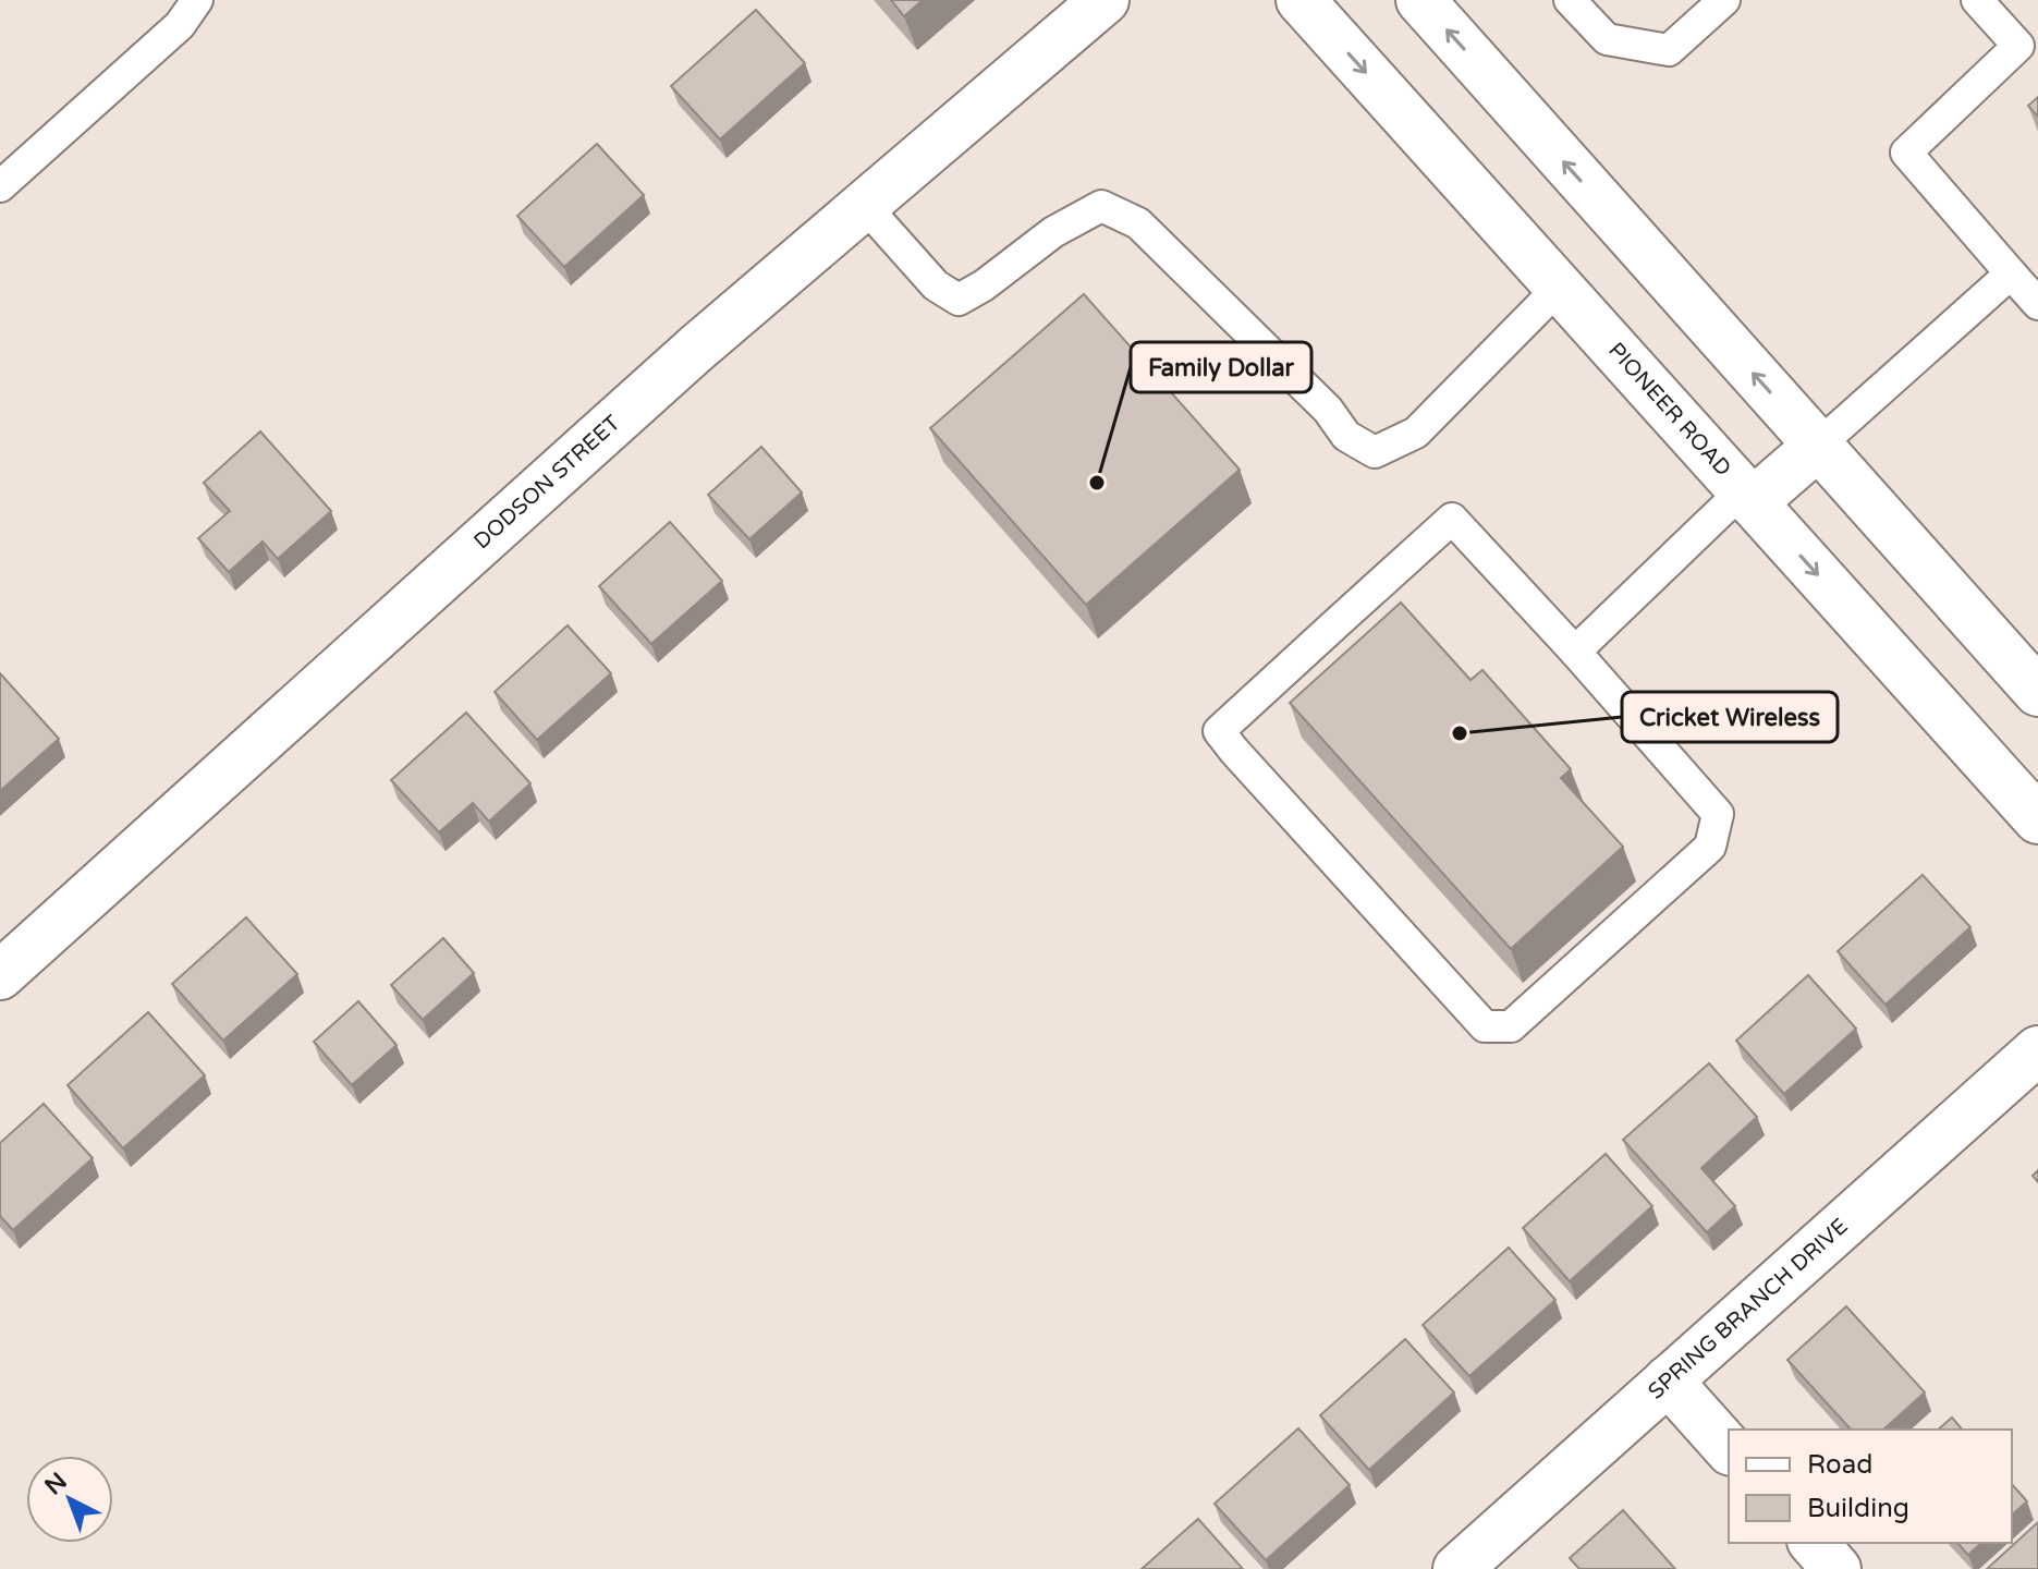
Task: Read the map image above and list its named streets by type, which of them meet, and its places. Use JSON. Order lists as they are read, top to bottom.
{
  "streets": {
    "street": ["PIONEER ROAD", "DODSON STREET", "SPRING BRANCH DRIVE"]
  },
  "places": ["Family Dollar", "Cricket Wireless"],
  "legend": ["Road", "Building"],
  "north": "top left"
}
